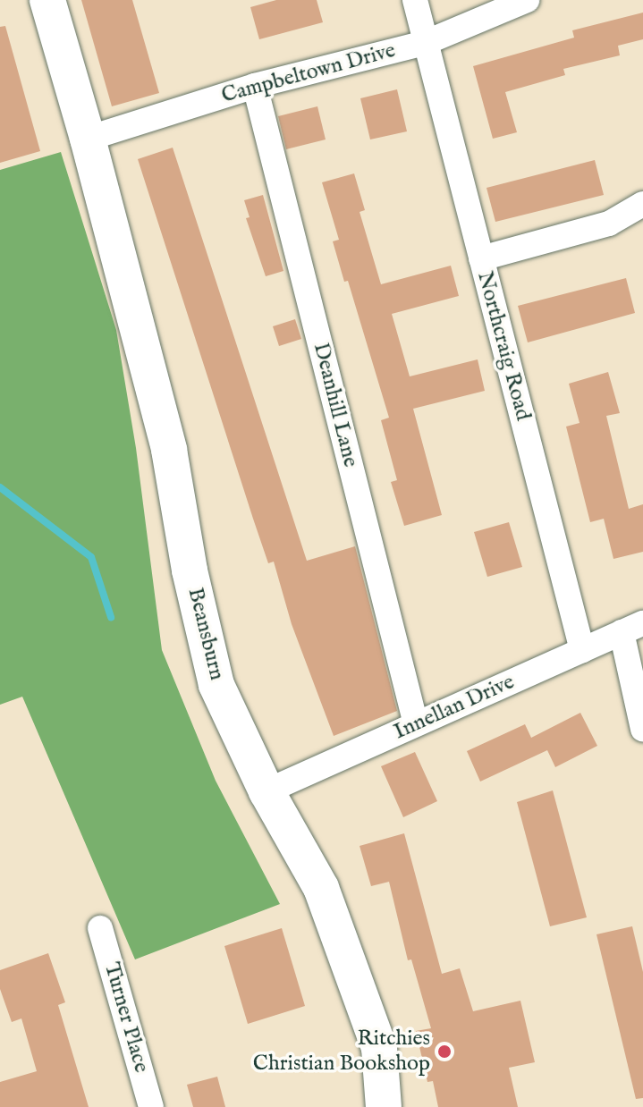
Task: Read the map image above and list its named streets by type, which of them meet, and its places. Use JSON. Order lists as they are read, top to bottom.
{
  "streets": {
    "main road": ["Beansburn"],
    "street": [
      "Campbeltown Drive",
      "Northcraig Road",
      "Deanhill Lane",
      "Innellan Drive",
      "Turner Place"
    ]
  },
  "crossings": [
    ["Campbeltown Drive", "Northcraig Road"],
    ["Campbeltown Drive", "Deanhill Lane"],
    ["Campbeltown Drive", "Beansburn"],
    ["Northcraig Road", "Innellan Drive"],
    ["Deanhill Lane", "Innellan Drive"],
    ["Beansburn", "Innellan Drive"]
  ],
  "places": ["Ritchies Christian Bookshop"]
}
